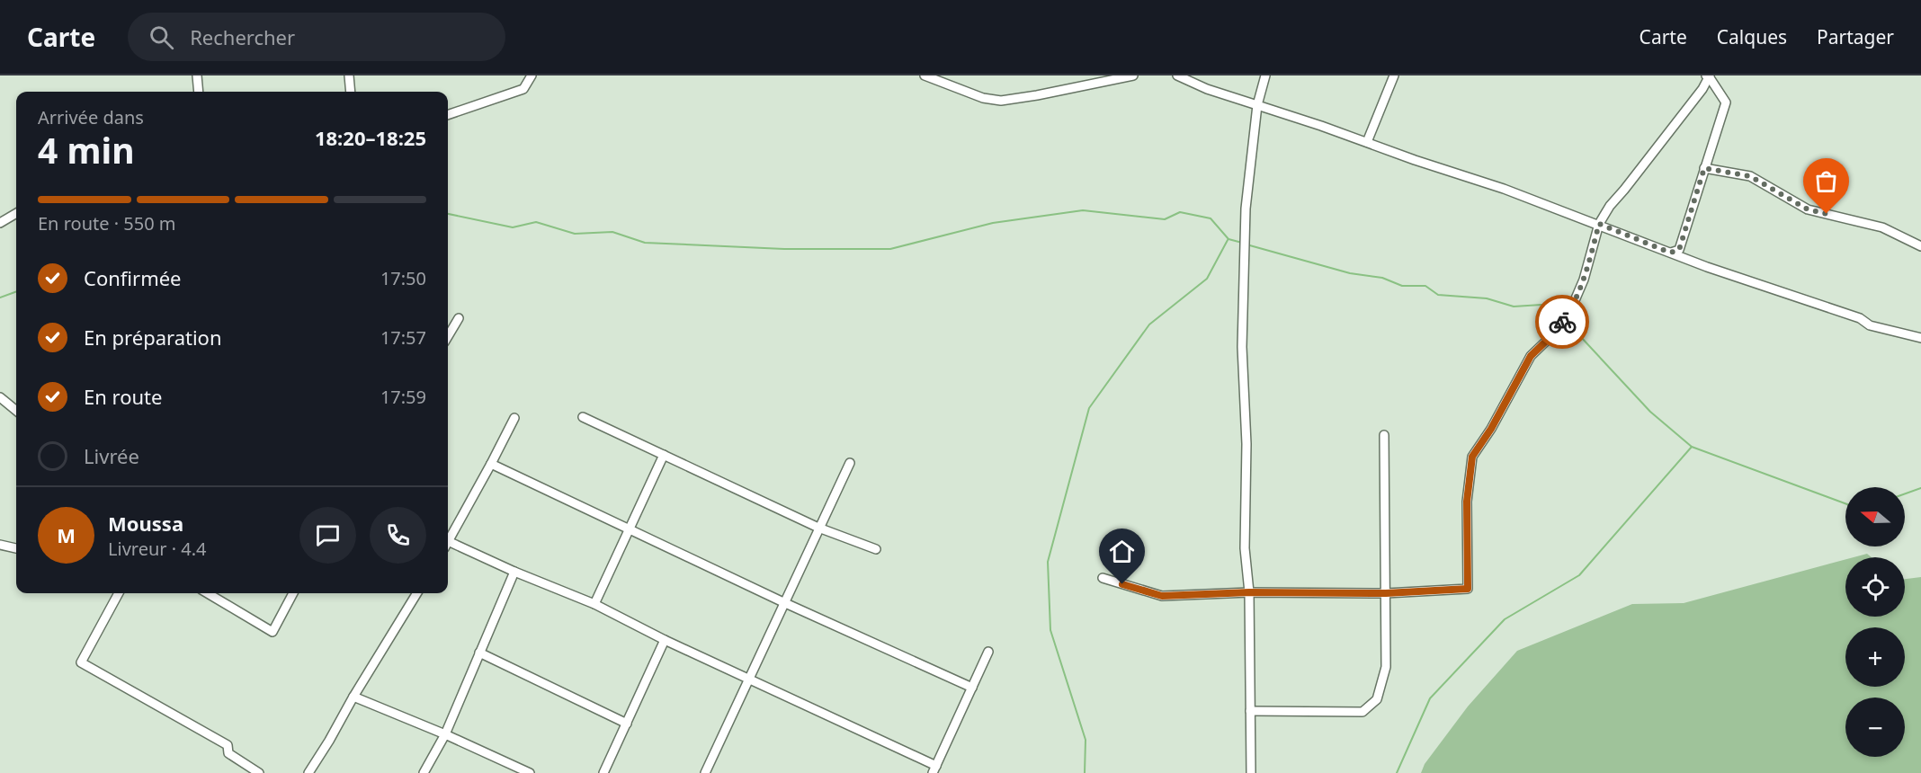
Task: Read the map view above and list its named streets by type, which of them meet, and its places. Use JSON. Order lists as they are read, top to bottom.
{
  "north": "left",
  "page": {
    "header": "Carte",
    "search": "Rechercher",
    "nav": ["Carte", "Calques", "Partager"],
    "heading": ["4 min", "Arrivée dans", "18:20–18:25"],
    "panel": ["Moussa", "Livreur · 4.4"],
    "bar": "En route · 550 m",
    "list": [
      ["Confirmée", "17:50"],
      ["En préparation", "17:57"],
      ["En route", "17:59"],
      "Livrée"
    ],
    "map_buttons": ["+", "−"],
    "round": "M"
  }
}
